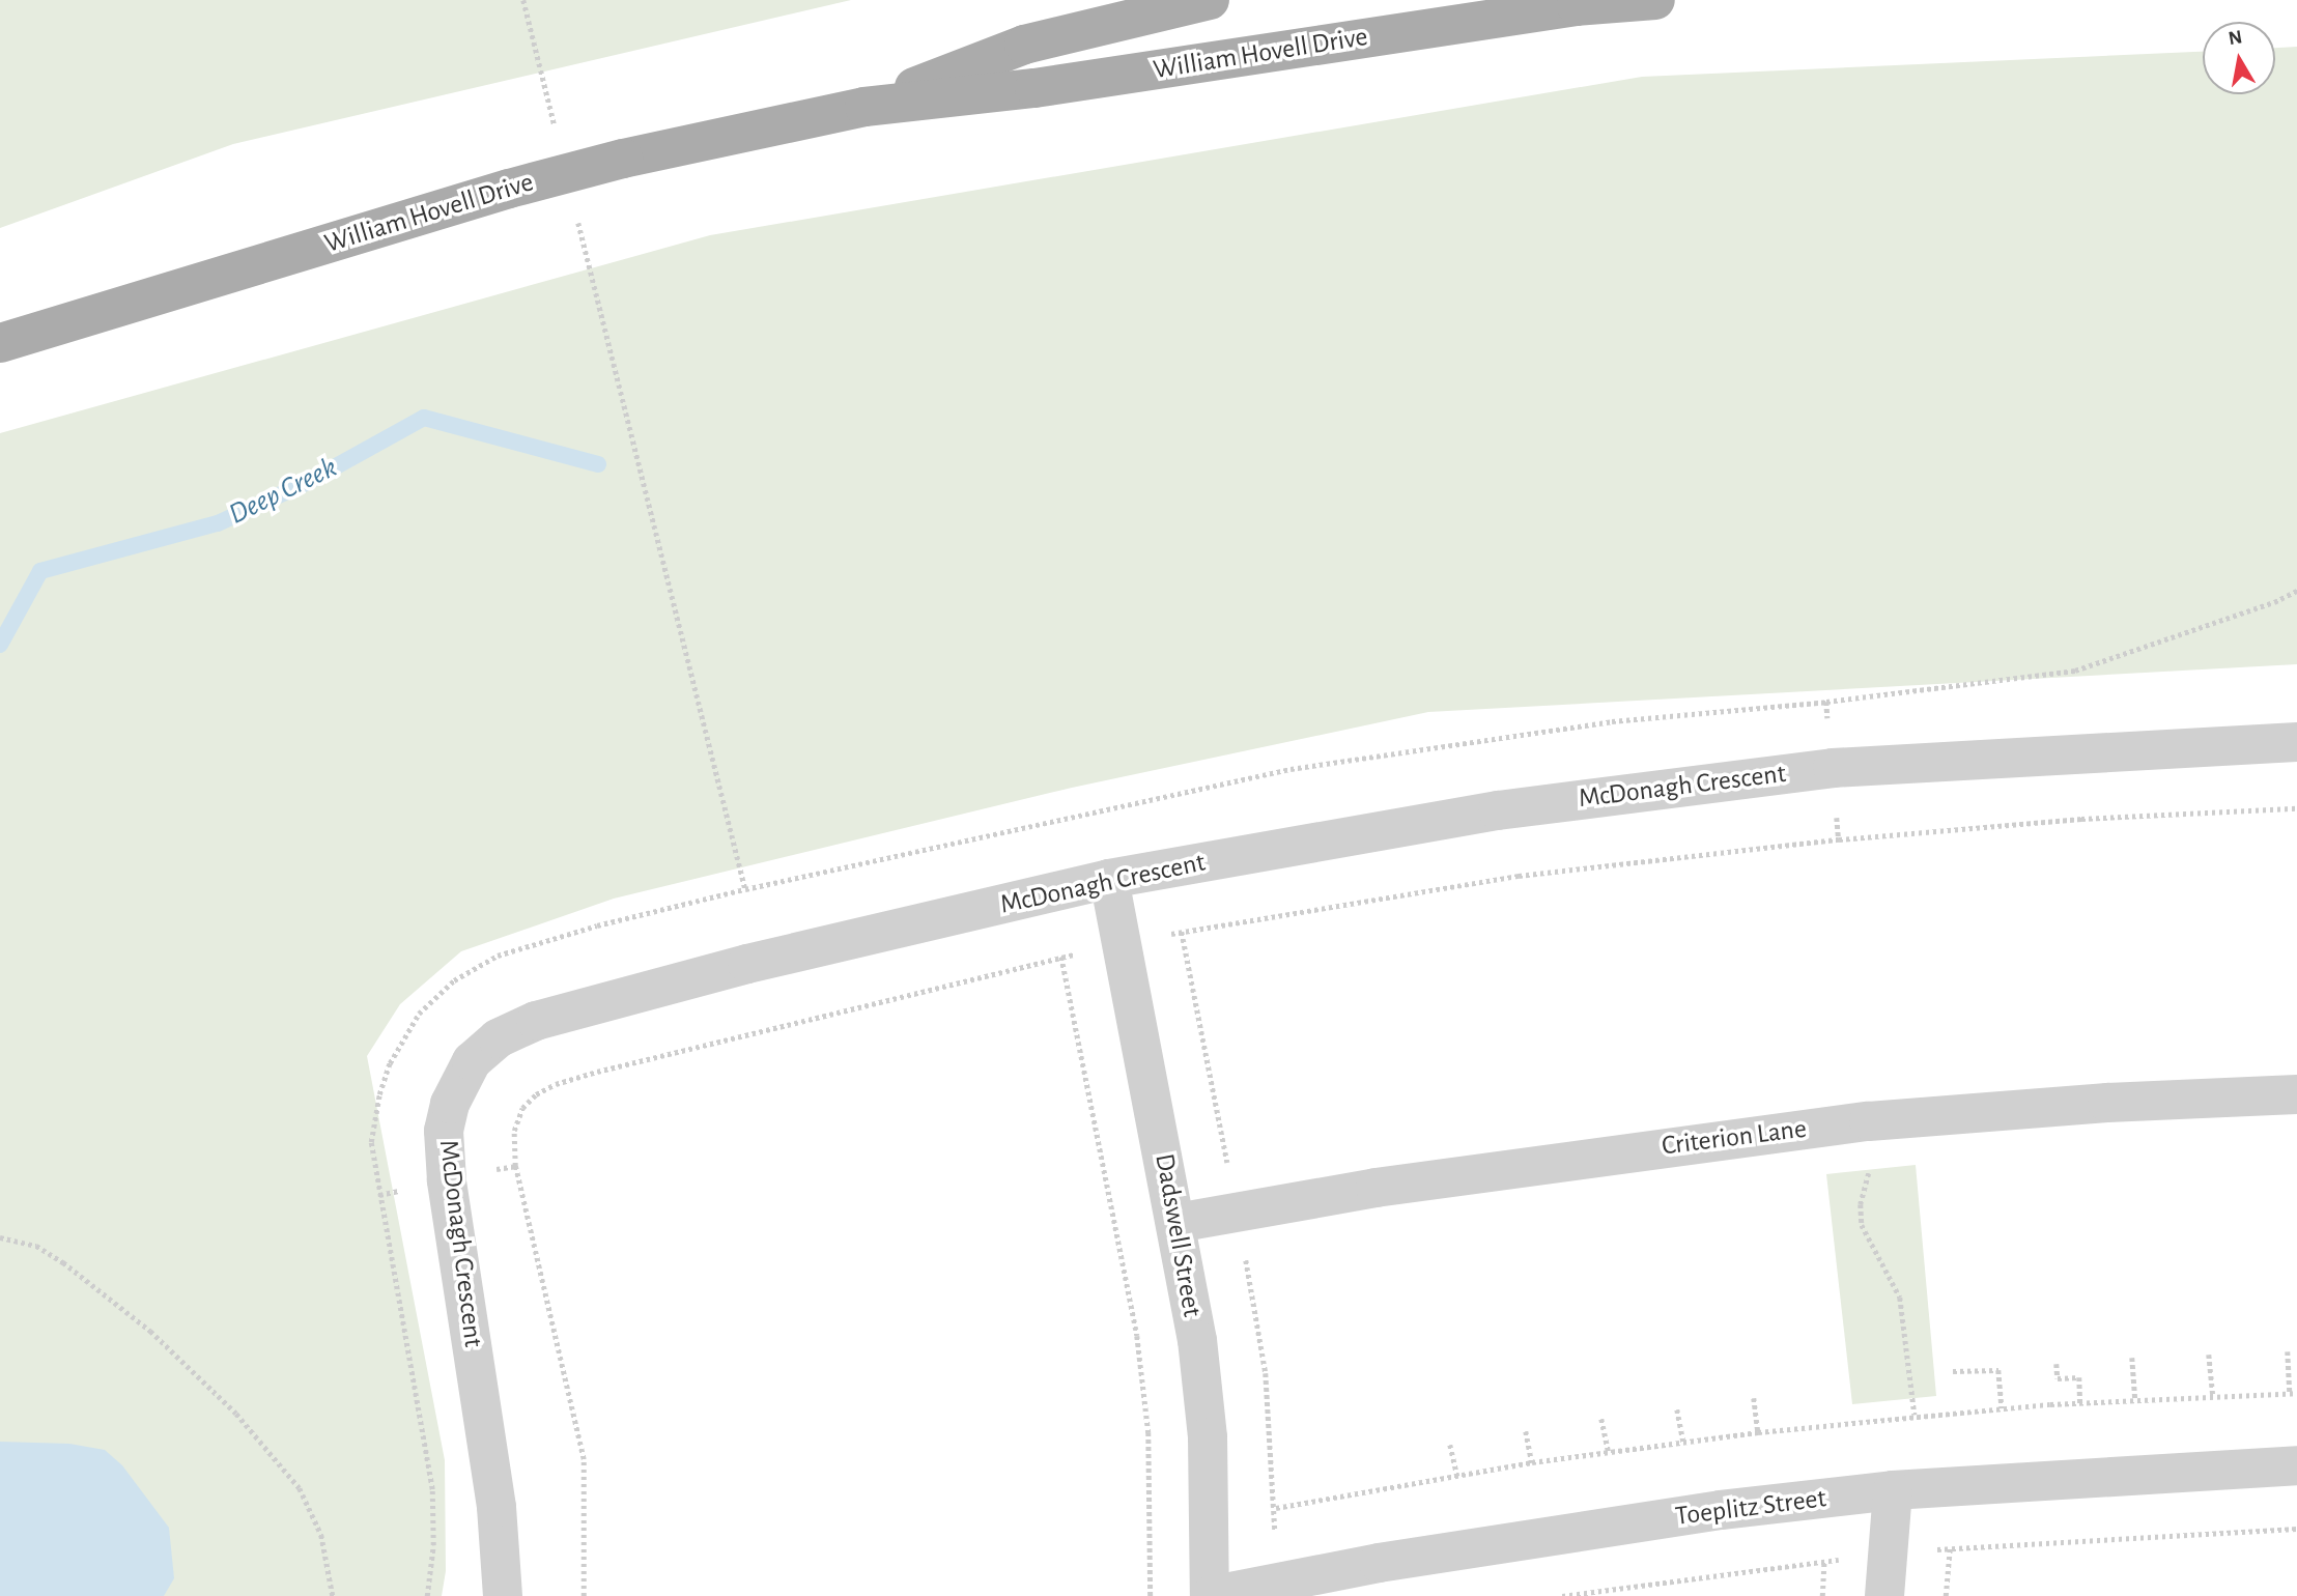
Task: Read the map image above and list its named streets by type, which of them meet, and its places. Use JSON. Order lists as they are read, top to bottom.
{
  "streets": {
    "main road": ["William Hovell Drive"],
    "street": [
      "McDonagh Crescent",
      "Criterion Lane",
      "Dadswell Street",
      "Toeplitz Street"
    ]
  },
  "crossings": [
    ["McDonagh Crescent", "Dadswell Street"],
    ["Criterion Lane", "Dadswell Street"],
    ["Dadswell Street", "Toeplitz Street"]
  ],
  "water": ["Deep Creek"],
  "north": "top"
}
